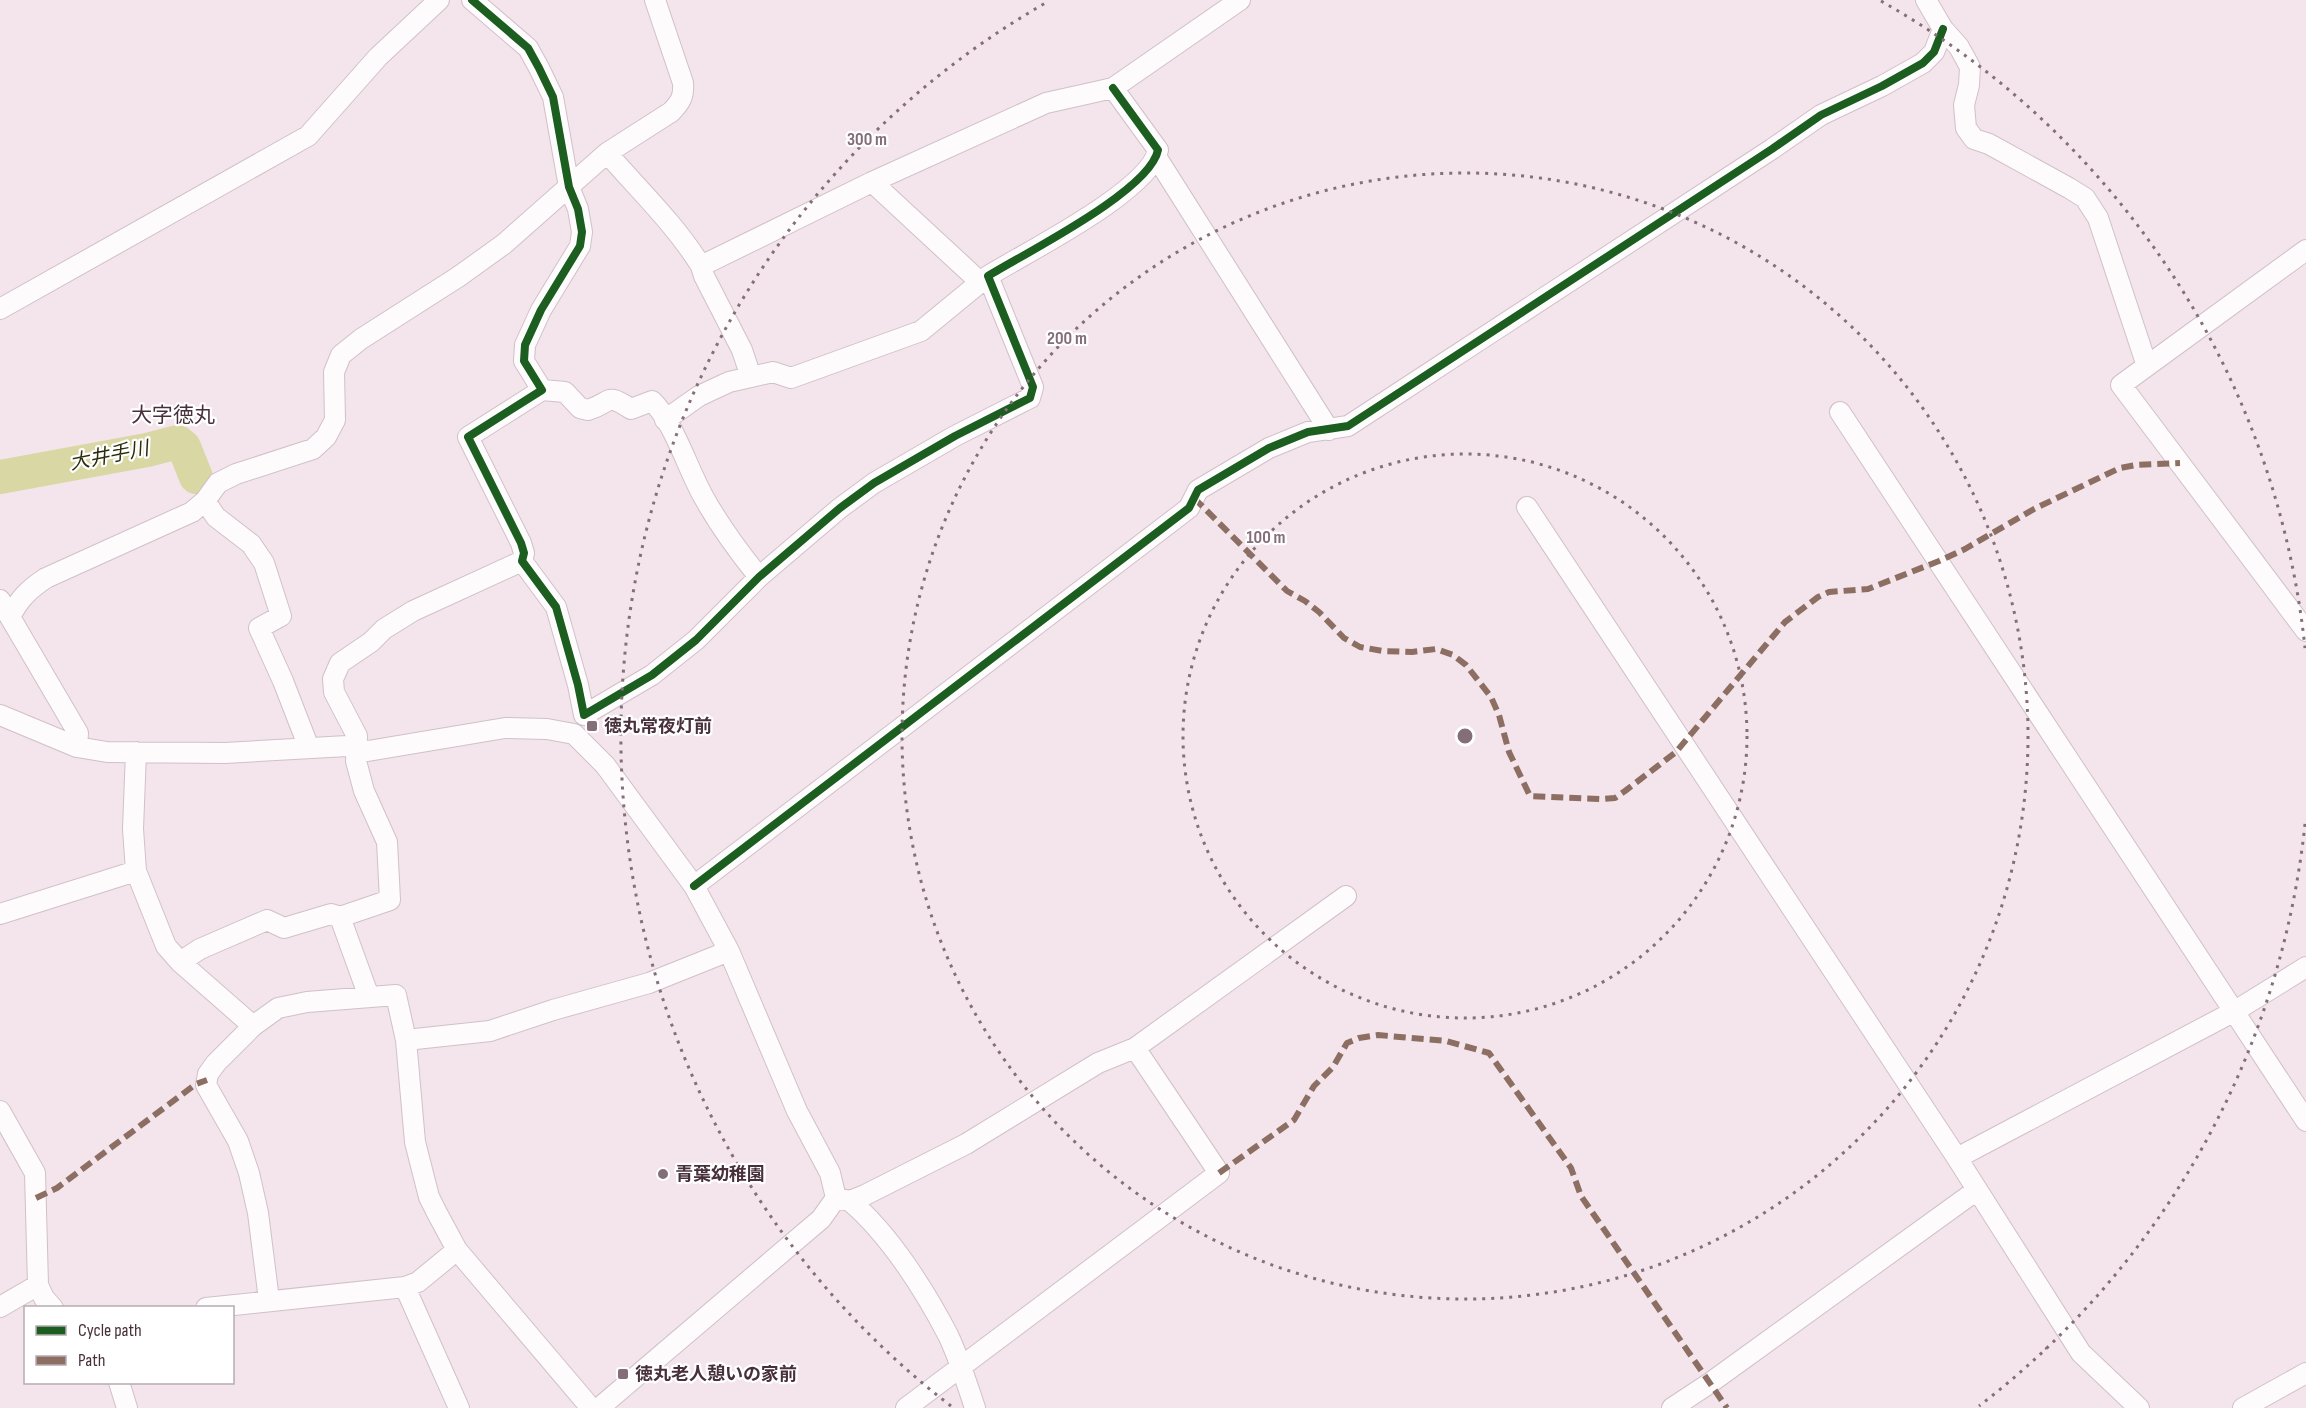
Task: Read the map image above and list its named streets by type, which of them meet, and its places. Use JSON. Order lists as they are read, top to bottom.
{
  "districts": ["大字徳丸"],
  "water": ["大井手川"],
  "places": {
    "transit": ["徳丸常夜灯前", "徳丸老人憩いの家前"],
    "other": ["青葉幼稚園"]
  },
  "legend": ["Cycle path", "Path"],
  "rings": ["300 m", "200 m", "100 m"]
}
